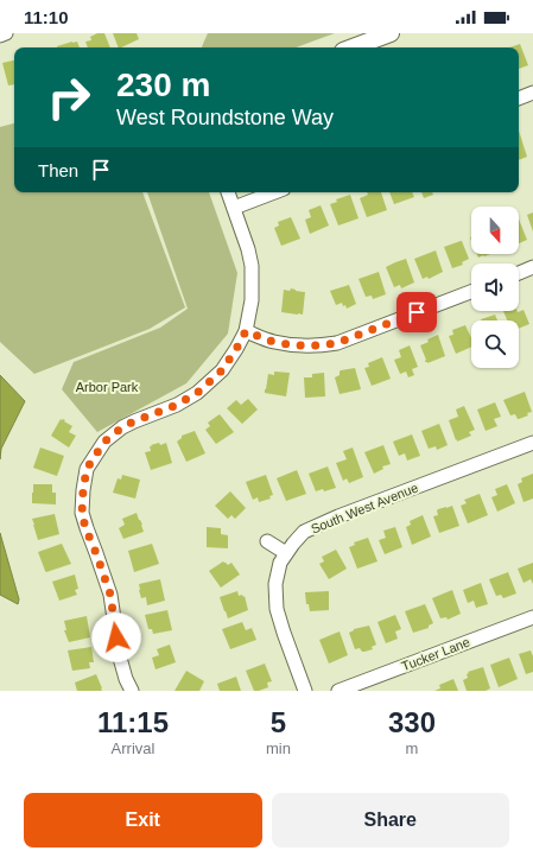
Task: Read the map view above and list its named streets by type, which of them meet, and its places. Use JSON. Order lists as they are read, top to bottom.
{
  "streets": {
    "street": ["South West Avenue", "Tucker Lane"]
  },
  "parks": ["Arbor Park"],
  "north": "bottom",
  "page": {
    "status": "11:10",
    "turn": ["230 m", "West Roundstone Way"],
    "then": "Then",
    "eta": [
      "11:15",
      "Arrival",
      "5",
      "min",
      "330",
      "m"
    ],
    "buttons": ["Exit", "Share"]
  }
}
